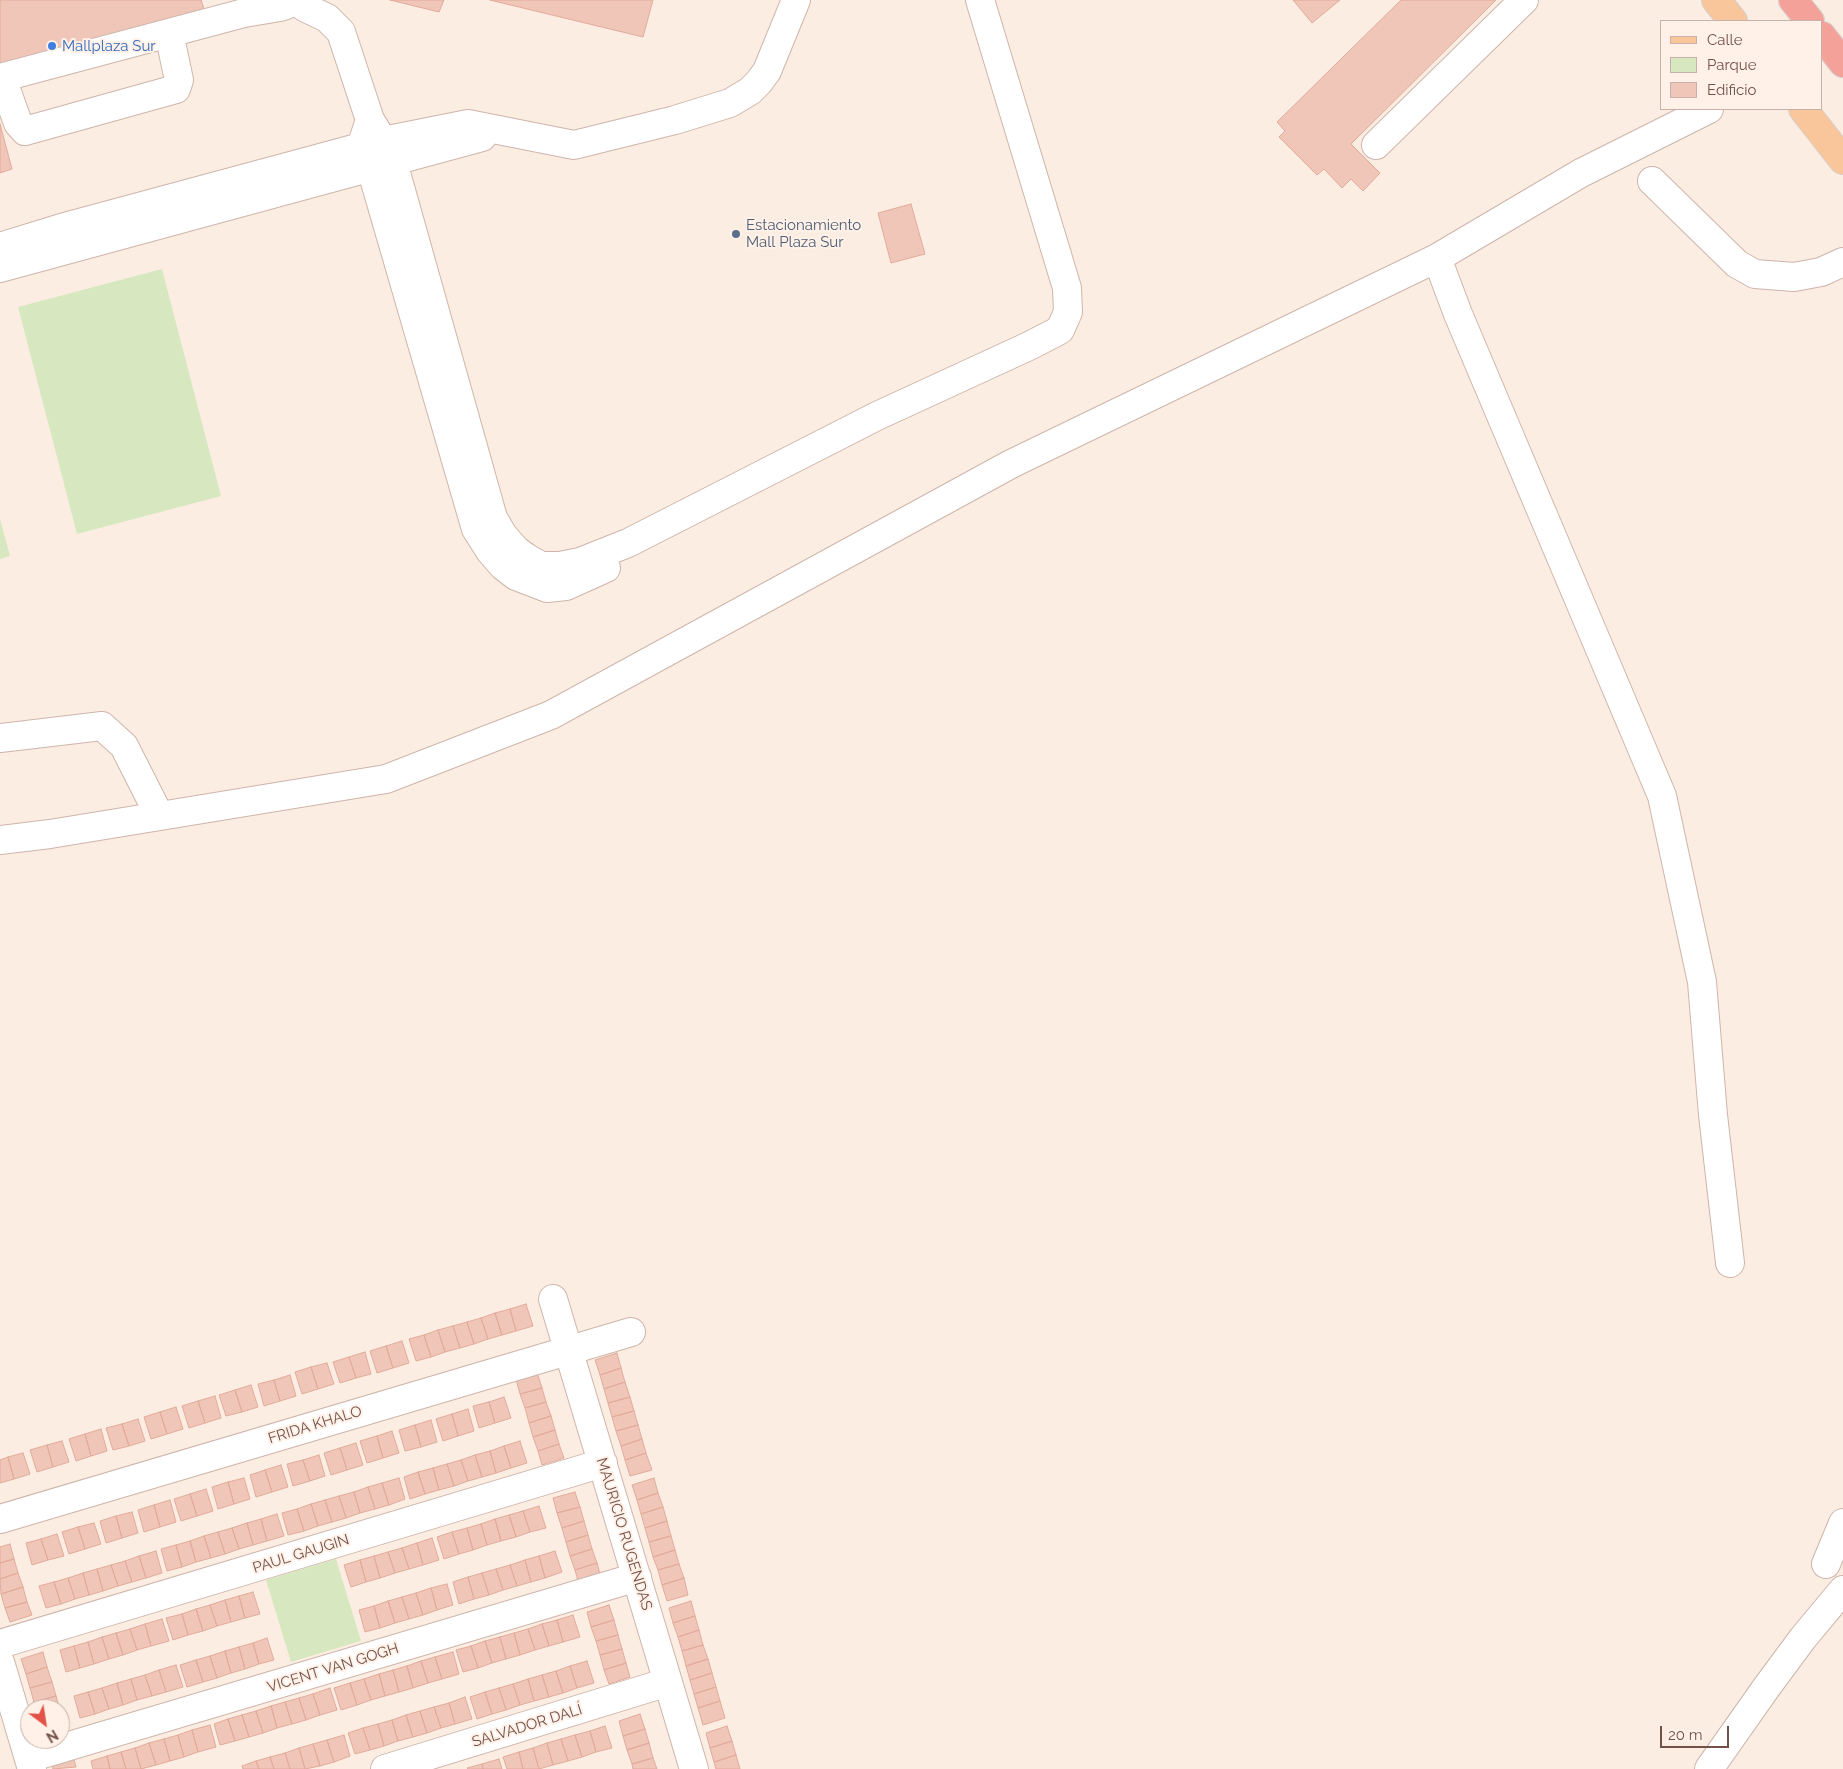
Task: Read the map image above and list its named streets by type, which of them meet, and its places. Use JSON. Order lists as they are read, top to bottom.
{
  "streets": {
    "street": [
      "FRIDA KHALO",
      "MAURICIO RUGENDAS",
      "PAUL GAUGIN",
      "VICENT VAN GOGH",
      "SALVADOR DALÍ"
    ]
  },
  "crossings": [
    ["FRIDA KHALO", "MAURICIO RUGENDAS"],
    ["MAURICIO RUGENDAS", "PAUL GAUGIN"],
    ["MAURICIO RUGENDAS", "VICENT VAN GOGH"],
    ["MAURICIO RUGENDAS", "SALVADOR DALÍ"]
  ],
  "places": ["Mallplaza Sur", "Estacionamiento Mall Plaza Sur"],
  "legend": ["Calle", "Parque", "Edificio"],
  "scale_bar": "20 m",
  "north": "bottom right"
}
